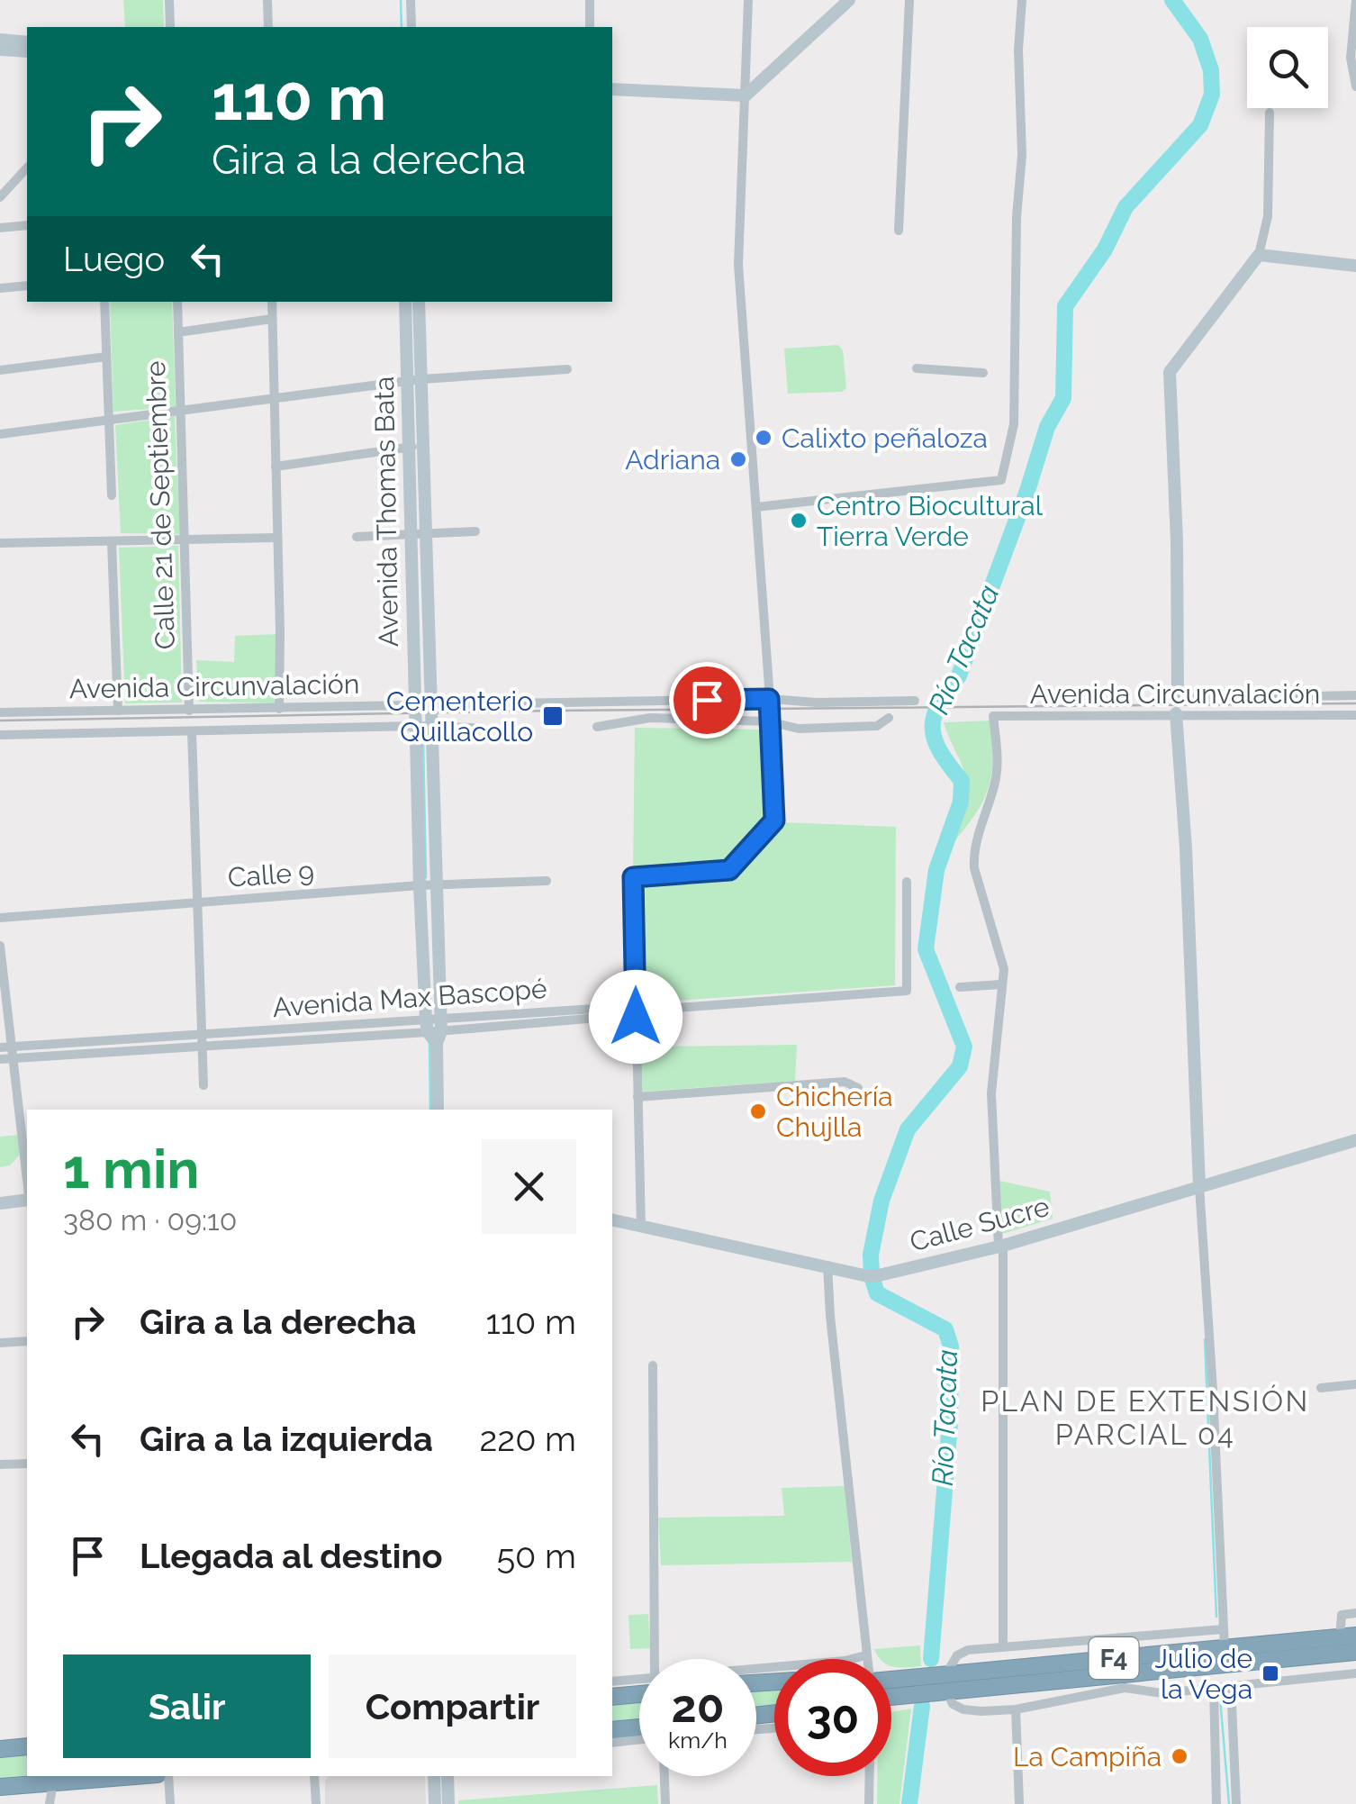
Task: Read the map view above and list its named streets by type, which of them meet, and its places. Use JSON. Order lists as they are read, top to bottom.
{
  "streets": {
    "highway": ["F4"],
    "main road": ["Avenida Thomas Bata", "Calle Sucre"],
    "street": [
      "Calle 21 de Septiembre",
      "Avenida Circunvalación",
      "Calle 9",
      "Avenida Max Bascopé"
    ]
  },
  "crossings": [
    ["Calle 21 de Septiembre", "Avenida Circunvalación"],
    ["Avenida Thomas Bata", "Avenida Circunvalación"],
    ["Avenida Thomas Bata", "Calle 9"],
    ["Avenida Thomas Bata", "Avenida Max Bascopé"]
  ],
  "districts": ["PLAN DE EXTENSIÓN PARCIAL 04"],
  "water": ["Río Tacata"],
  "places": {
    "other": [
      "Calixto peñaloza",
      "Adriana",
      "Centro Biocultural Tierra Verde",
      "Chichería Chujlla",
      "La Campiña"
    ],
    "transit": ["Cementerio Quillacollo", "Julio de la Vega"]
  },
  "page": {
    "turn": ["110 m", "Gira a la derecha"],
    "then": "Luego",
    "heading": ["1 min", "380 m · 09:10"],
    "list": [
      {
        "name": "Gira a la derecha",
        "value": "110 m"
      },
      {
        "name": "Gira a la izquierda",
        "value": "220 m"
      },
      {
        "name": "Llegada al destino",
        "value": "50 m"
      }
    ],
    "buttons": ["Salir", "Compartir"],
    "speed": "20 km/h",
    "limit": "30"
  }
}
